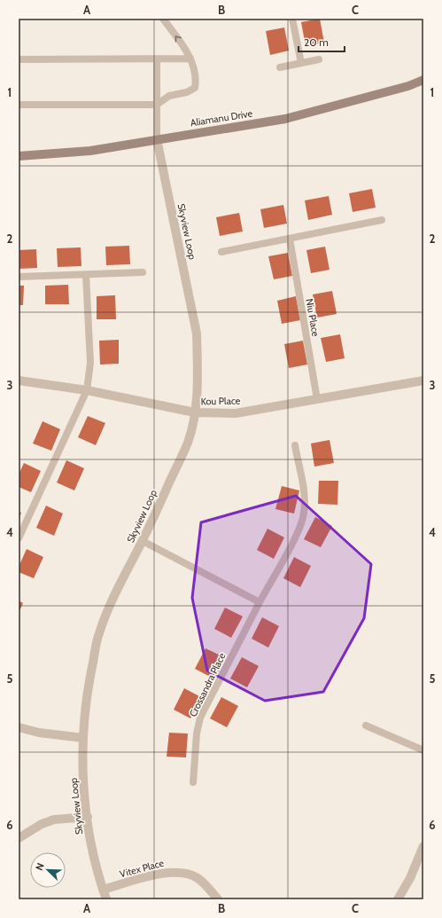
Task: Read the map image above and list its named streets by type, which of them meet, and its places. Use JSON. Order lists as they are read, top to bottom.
{
  "streets": {
    "street": [
      "Aliamanu Drive",
      "Skyview Loop",
      "Kou Place",
      "Vitex Place"
    ],
    "lane": ["Niu Place", "Crossandra Place"]
  },
  "crossings": [
    ["Aliamanu Drive", "Skyview Loop"],
    ["Skyview Loop", "Kou Place"],
    ["Skyview Loop", "Vitex Place"],
    ["Niu Place", "Kou Place"]
  ],
  "scale_bar": "20 m",
  "north": "top left",
  "grid": {
    "columns": ["A", "B", "C"],
    "rows": [
      "1",
      "2",
      "3",
      "4",
      "5",
      "6"
    ]
  }
}
